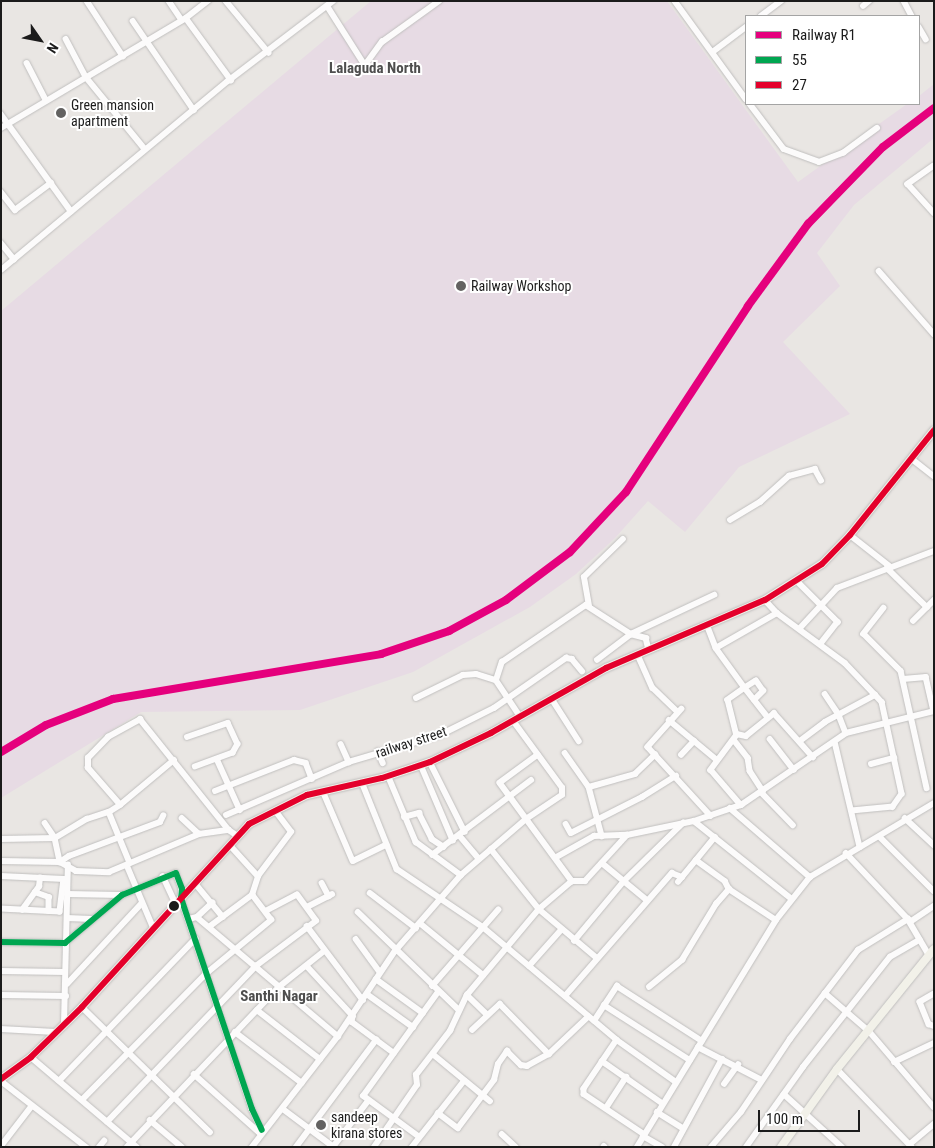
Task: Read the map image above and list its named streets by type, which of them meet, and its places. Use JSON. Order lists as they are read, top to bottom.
{
  "streets": {
    "street": ["railway street"]
  },
  "districts": ["Lalaguda North", "Santhi Nagar"],
  "places": ["Green mansion apartment", "Railway Workshop", "sandeep kirana stores"],
  "lines": ["rail line R1", "transit line 27", "transit line 55"],
  "legend": ["Railway R1", "55", "27"],
  "scale_bar": "100 m",
  "north": "bottom right"
}
